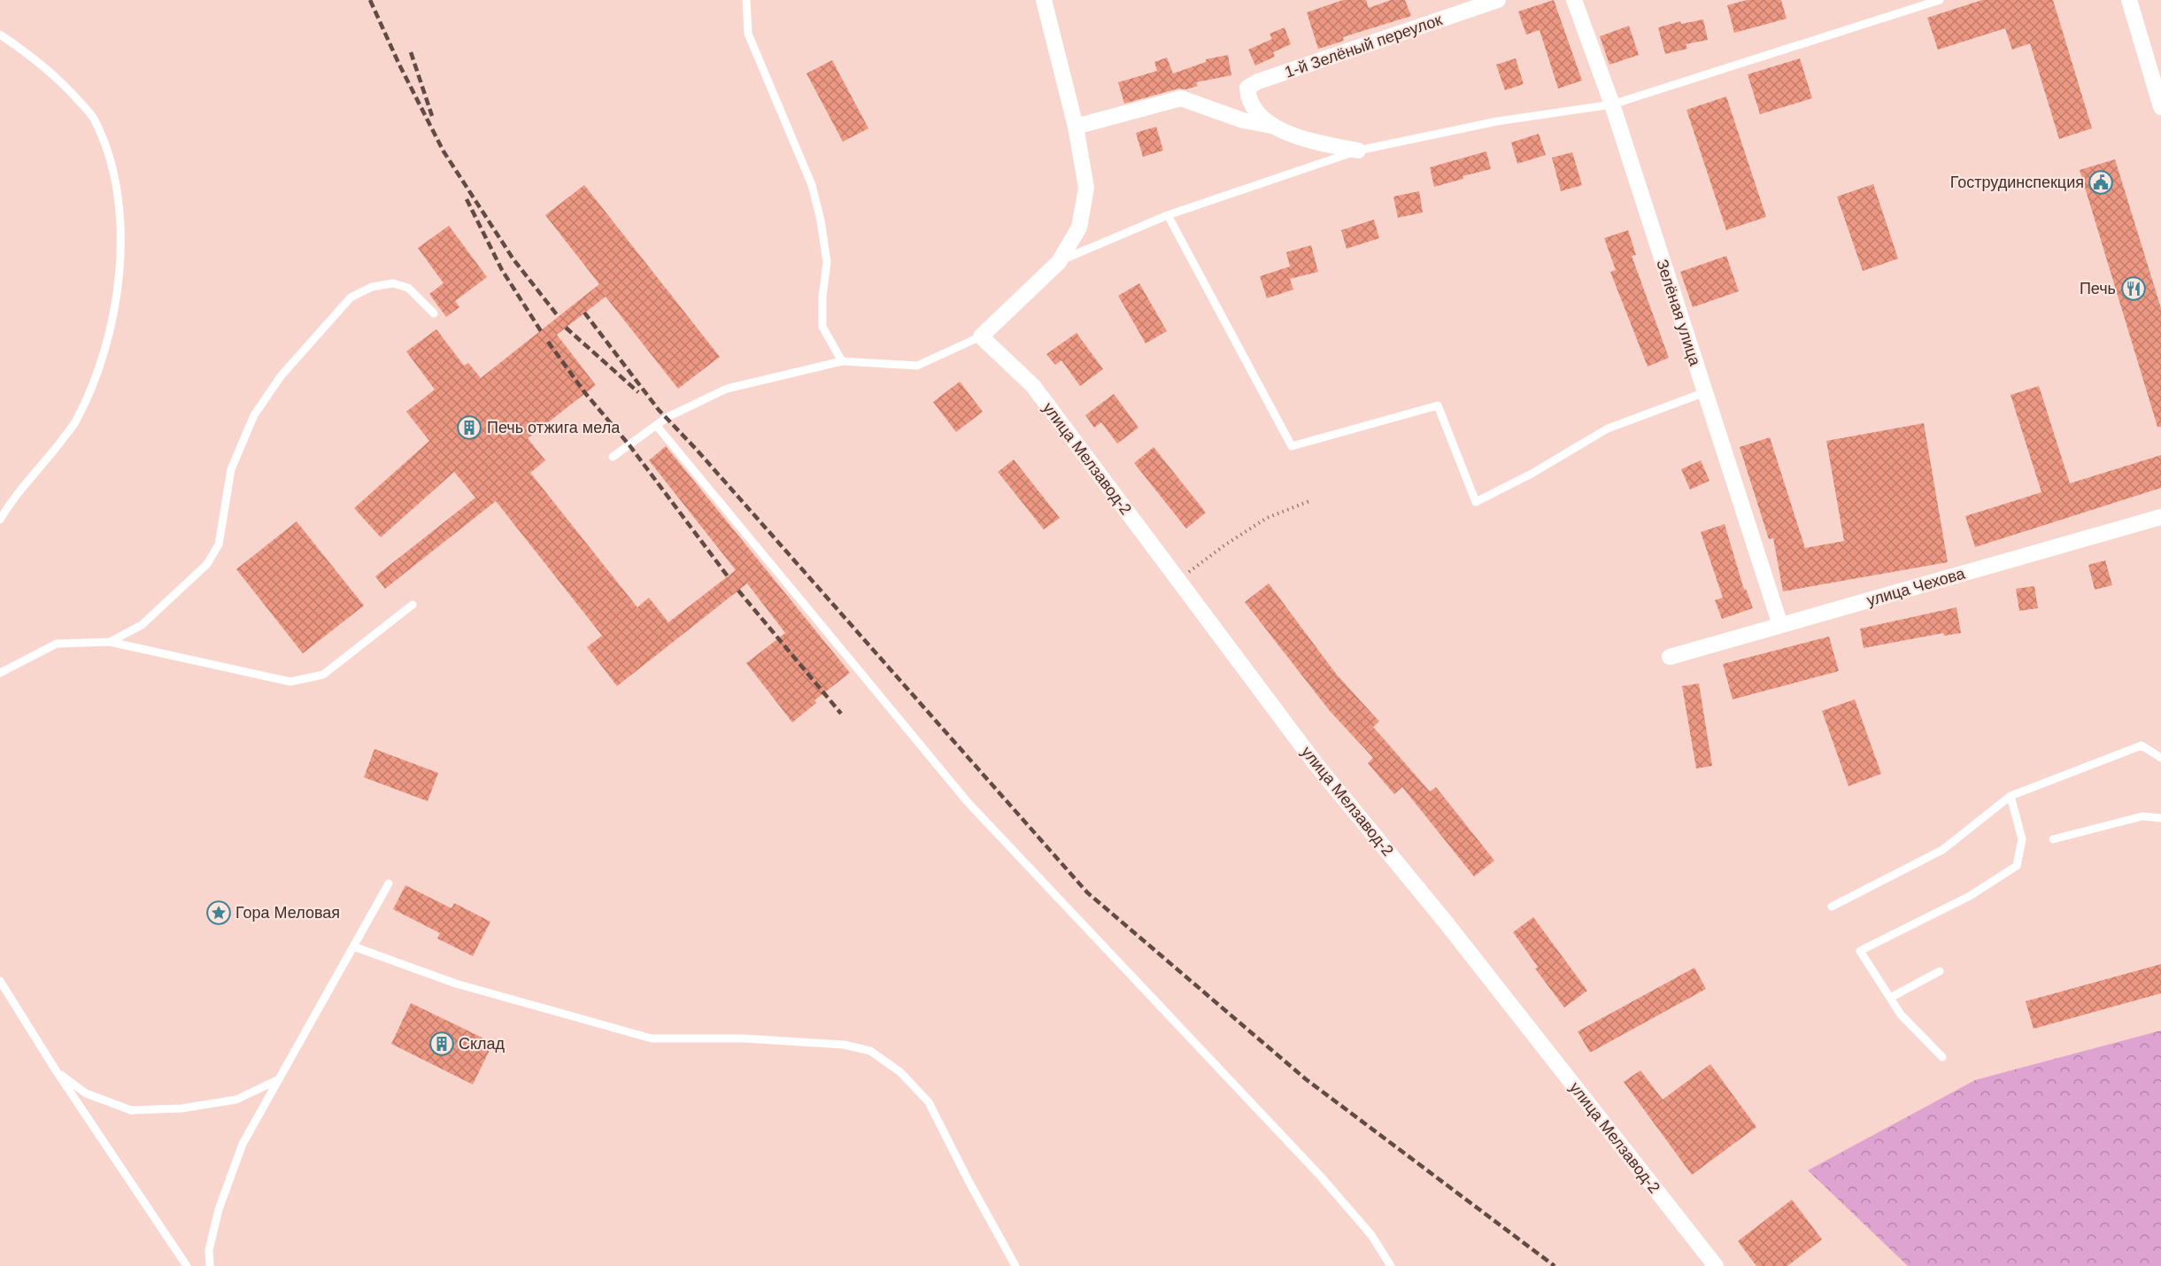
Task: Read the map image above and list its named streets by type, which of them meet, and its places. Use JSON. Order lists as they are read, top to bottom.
{
  "streets": {
    "street": [
      "1-й Зелёный переулок",
      "Зелёная улица",
      "улица Мелзавод-2",
      "улица Чехова"
    ]
  },
  "crossings": [
    ["Зелёная улица", "улица Чехова"]
  ],
  "places": {
    "public building": ["Гострудинспекция"],
    "restaurant": ["Печь"],
    "building": ["Печь отжига мела", "Склад"],
    "place": ["Гора Меловая"]
  }
}
